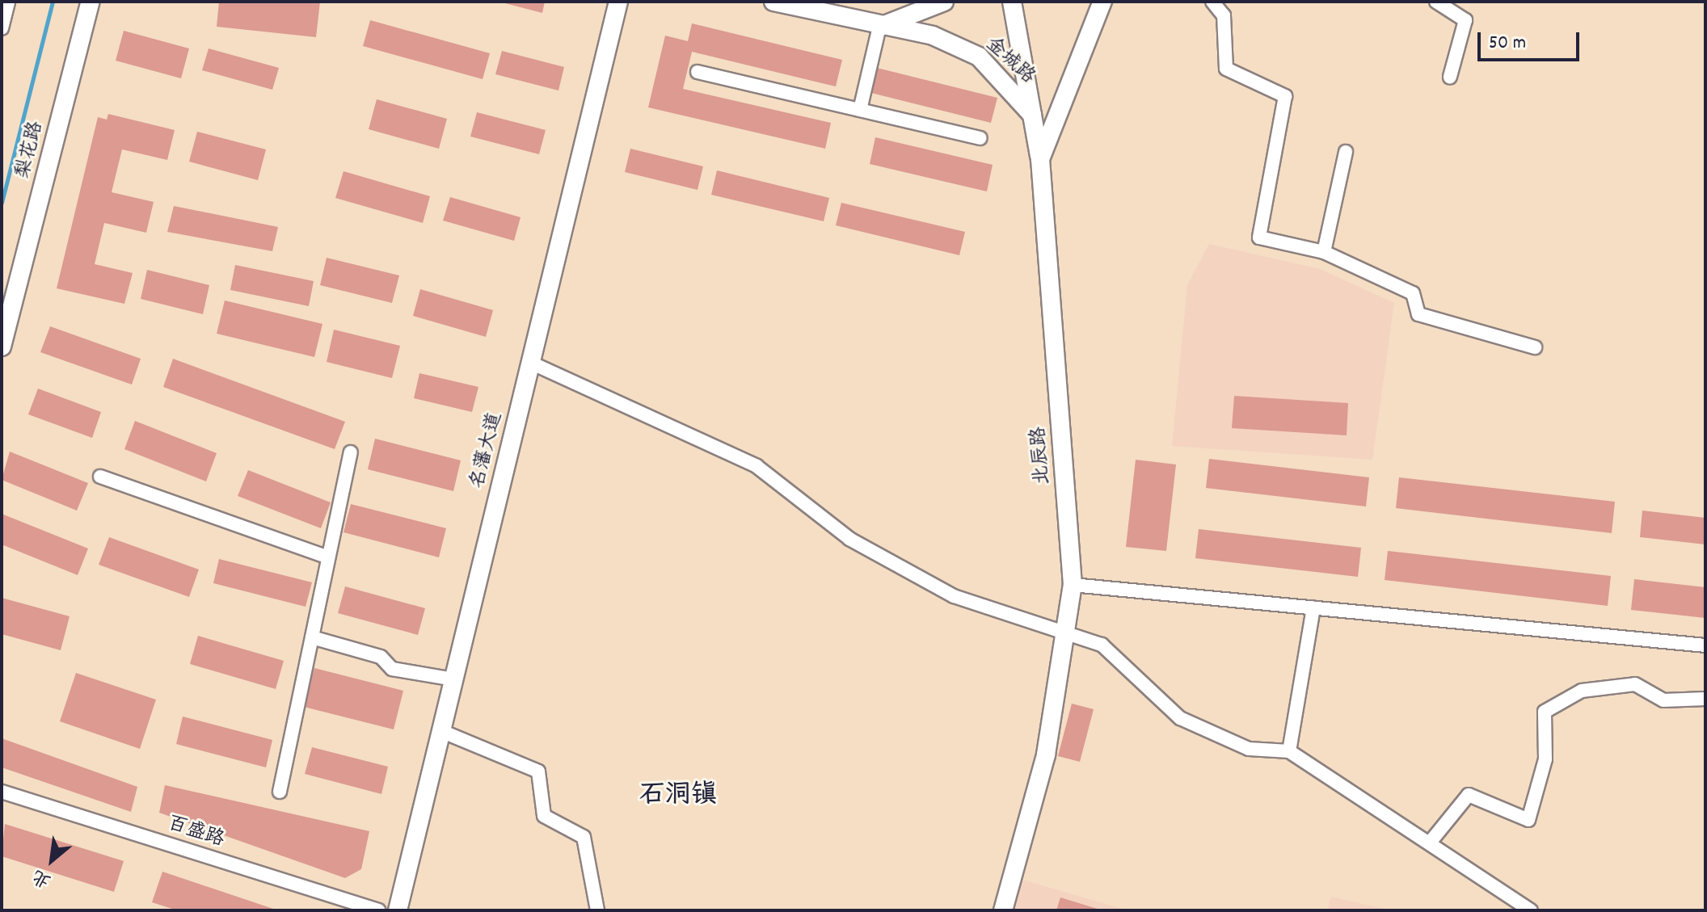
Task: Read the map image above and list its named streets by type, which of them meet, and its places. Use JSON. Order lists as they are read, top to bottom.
{
  "streets": {
    "main road": [
      "金城路",
      "梨花路",
      "名藩大道",
      "北辰路"
    ],
    "street": ["百盛路"]
  },
  "districts": ["石洞镇"],
  "scale_bar": "50 m",
  "north": "bottom left"
}
